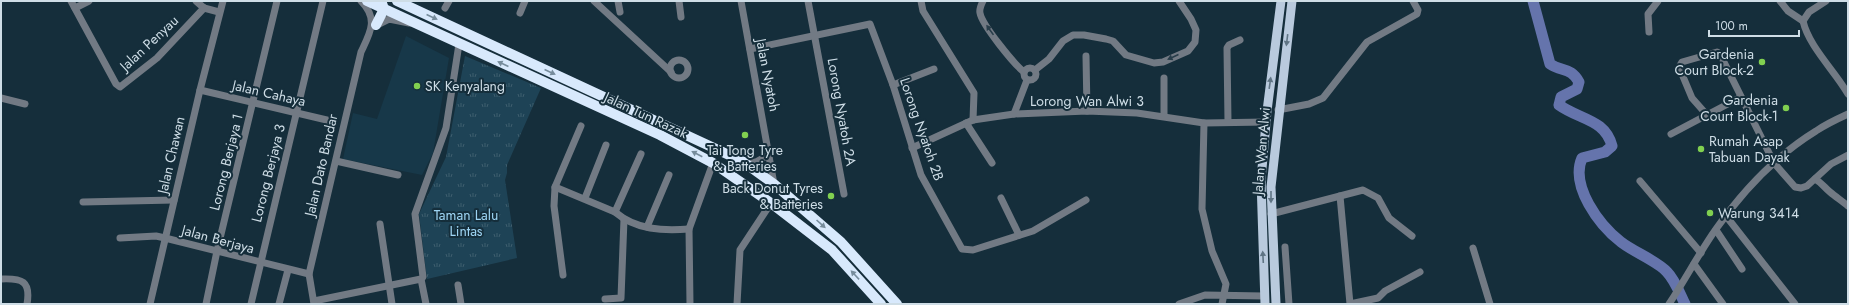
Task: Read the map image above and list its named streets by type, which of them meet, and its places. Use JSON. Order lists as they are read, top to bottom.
{
  "streets": {
    "highway": ["Jalan Tun Razak"],
    "main road": ["Jalan Wan Alwi"],
    "street": [
      "Jalan Penyau",
      "Jalan Nyatoh",
      "Jalan Cahaya",
      "Lorong Wan Alwi 3",
      "Lorong Nyatoh 2A",
      "Lorong Nyatoh 2B",
      "Jalan Chawan",
      "Lorong Berjaya 1",
      "Jalan Dato Bandar",
      "Lorong Berjaya 3",
      "Jalan Berjaya"
    ]
  },
  "crossings": [
    ["Jalan Nyatoh", "Jalan Tun Razak"],
    ["Jalan Cahaya", "Jalan Chawan"],
    ["Jalan Cahaya", "Lorong Berjaya 1"],
    ["Jalan Cahaya", "Lorong Berjaya 3"],
    ["Lorong Wan Alwi 3", "Lorong Nyatoh 2B"],
    ["Lorong Wan Alwi 3", "Jalan Wan Alwi"],
    ["Lorong Nyatoh 2A", "Lorong Nyatoh 2B"],
    ["Jalan Chawan", "Jalan Berjaya"],
    ["Lorong Berjaya 1", "Jalan Berjaya"],
    ["Jalan Dato Bandar", "Jalan Berjaya"],
    ["Lorong Berjaya 3", "Jalan Berjaya"]
  ],
  "parks": ["Taman Lalu Lintas"],
  "places": [
    "Gardenia Court Block-2",
    "SK Kenyalang",
    "Gardenia Court Block-1",
    "Tai Tong Tyre & Batteries",
    "Rumah Asap Tabuan Dayak",
    "Back Donut Tyres & Batteries",
    "Warung 3414"
  ],
  "scale_bar": "100 m"
}
